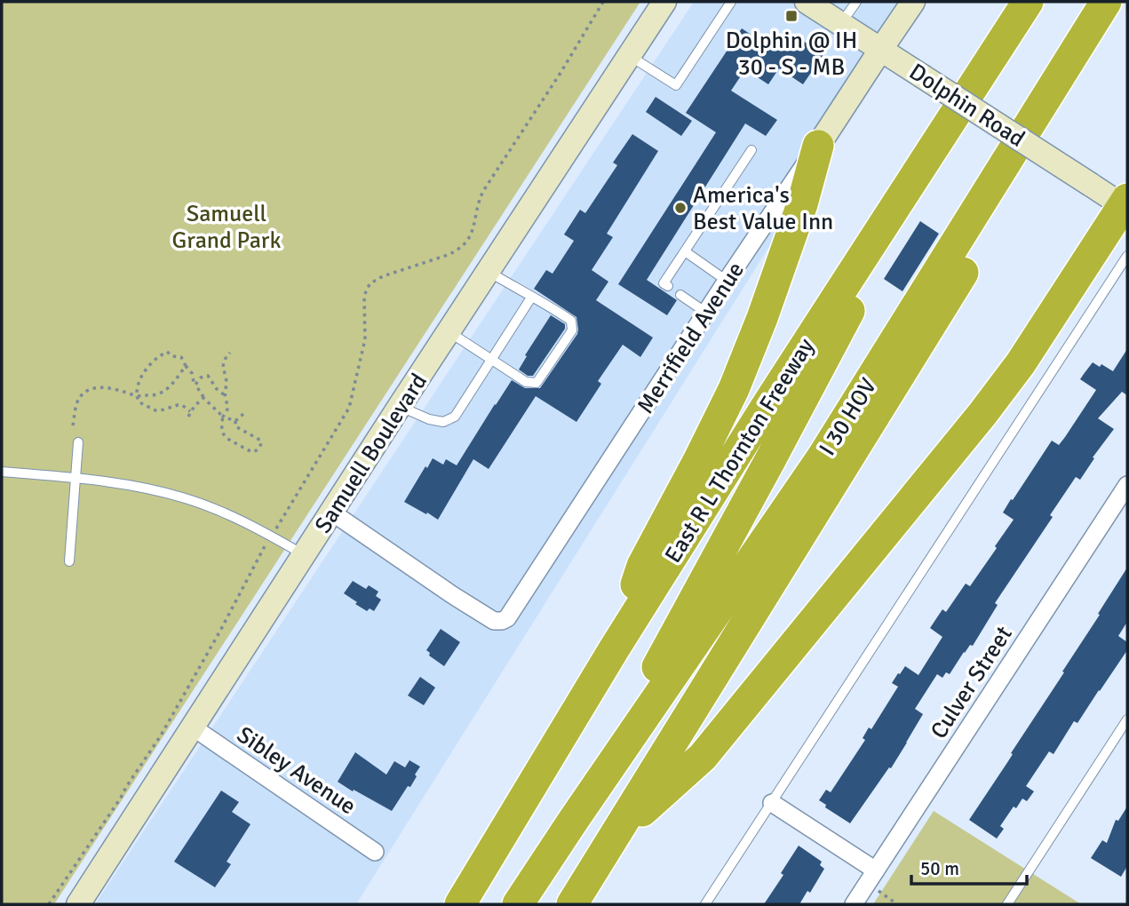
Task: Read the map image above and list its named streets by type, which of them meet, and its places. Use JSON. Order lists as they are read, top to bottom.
{
  "streets": {
    "highway": ["I 30 HOV", "East R L Thornton Freeway"],
    "main road": ["Dolphin Road", "Merrifield Avenue", "Samuell Boulevard"],
    "street": ["Culver Street", "Sibley Avenue"]
  },
  "crossings": [
    ["Dolphin Road", "Merrifield Avenue"],
    ["Merrifield Avenue", "Samuell Boulevard"],
    ["Samuell Boulevard", "Sibley Avenue"]
  ],
  "parks": ["Samuell Grand Park"],
  "places": {
    "transit": ["Dolphin @ IH 30 - S - MB"],
    "other": ["America's Best Value Inn"]
  },
  "scale_bar": "50 m"
}
